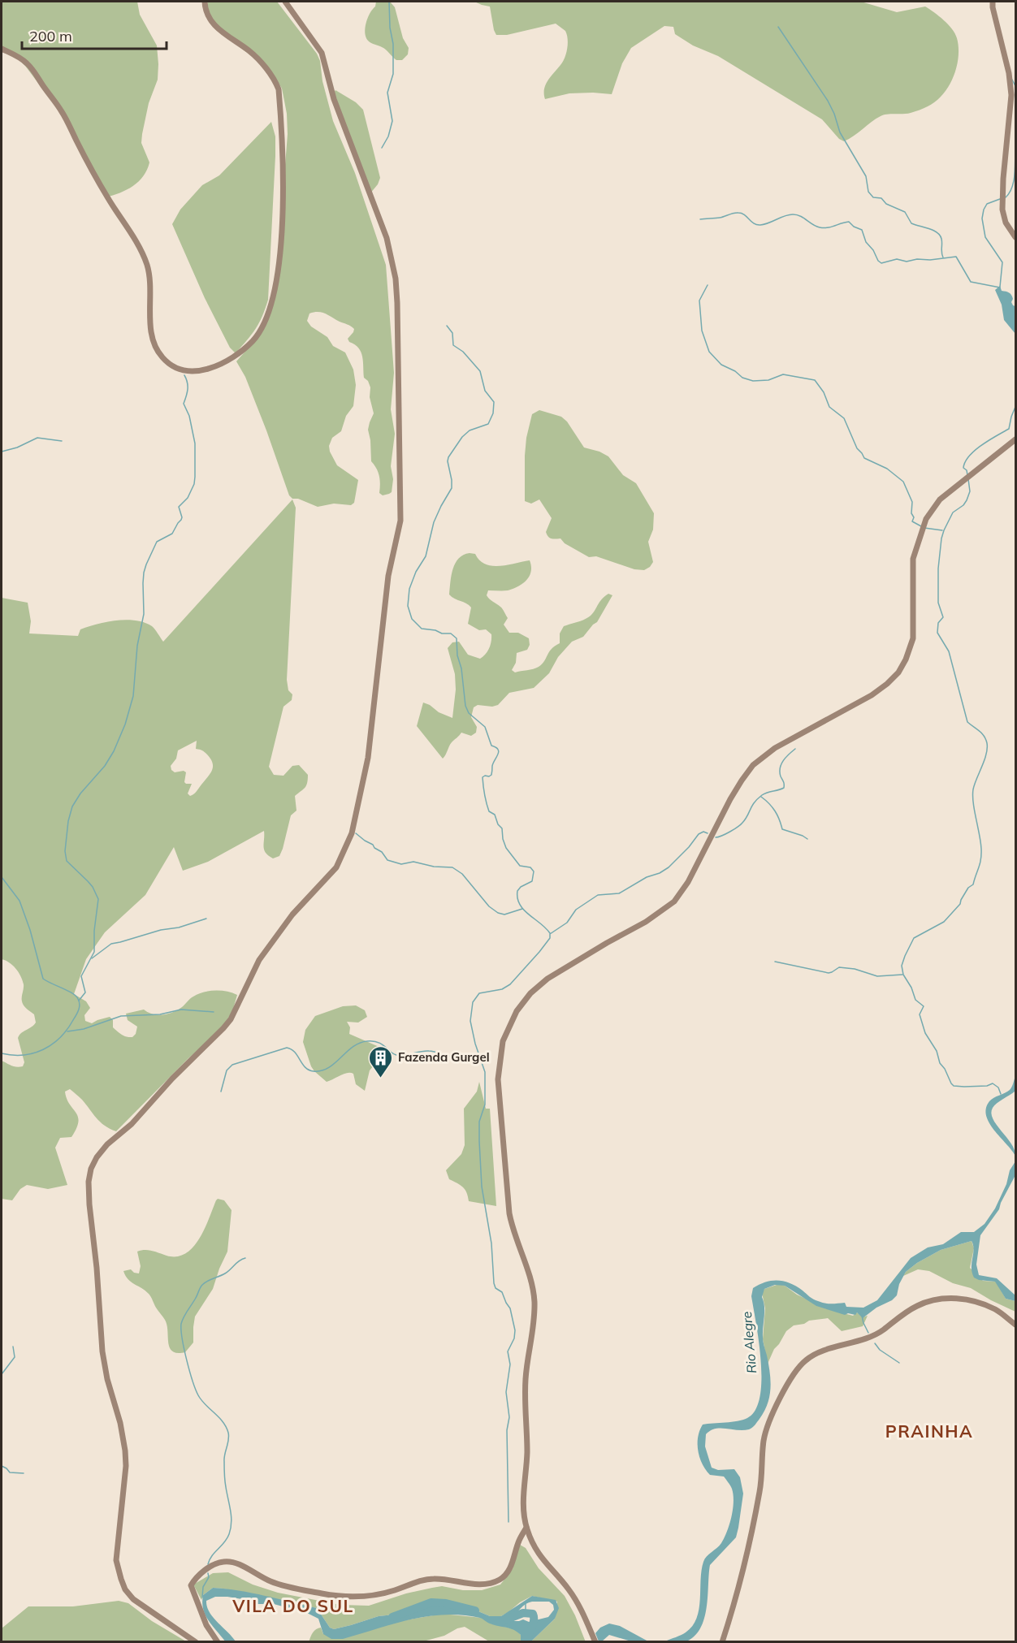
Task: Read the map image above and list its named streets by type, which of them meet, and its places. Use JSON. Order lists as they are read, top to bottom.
{
  "districts": ["PRAINHA", "VILA DO SUL"],
  "water": ["Rio Alegre"],
  "places": {
    "building": ["Fazenda Gurgel"]
  },
  "scale_bar": "200 m"
}
